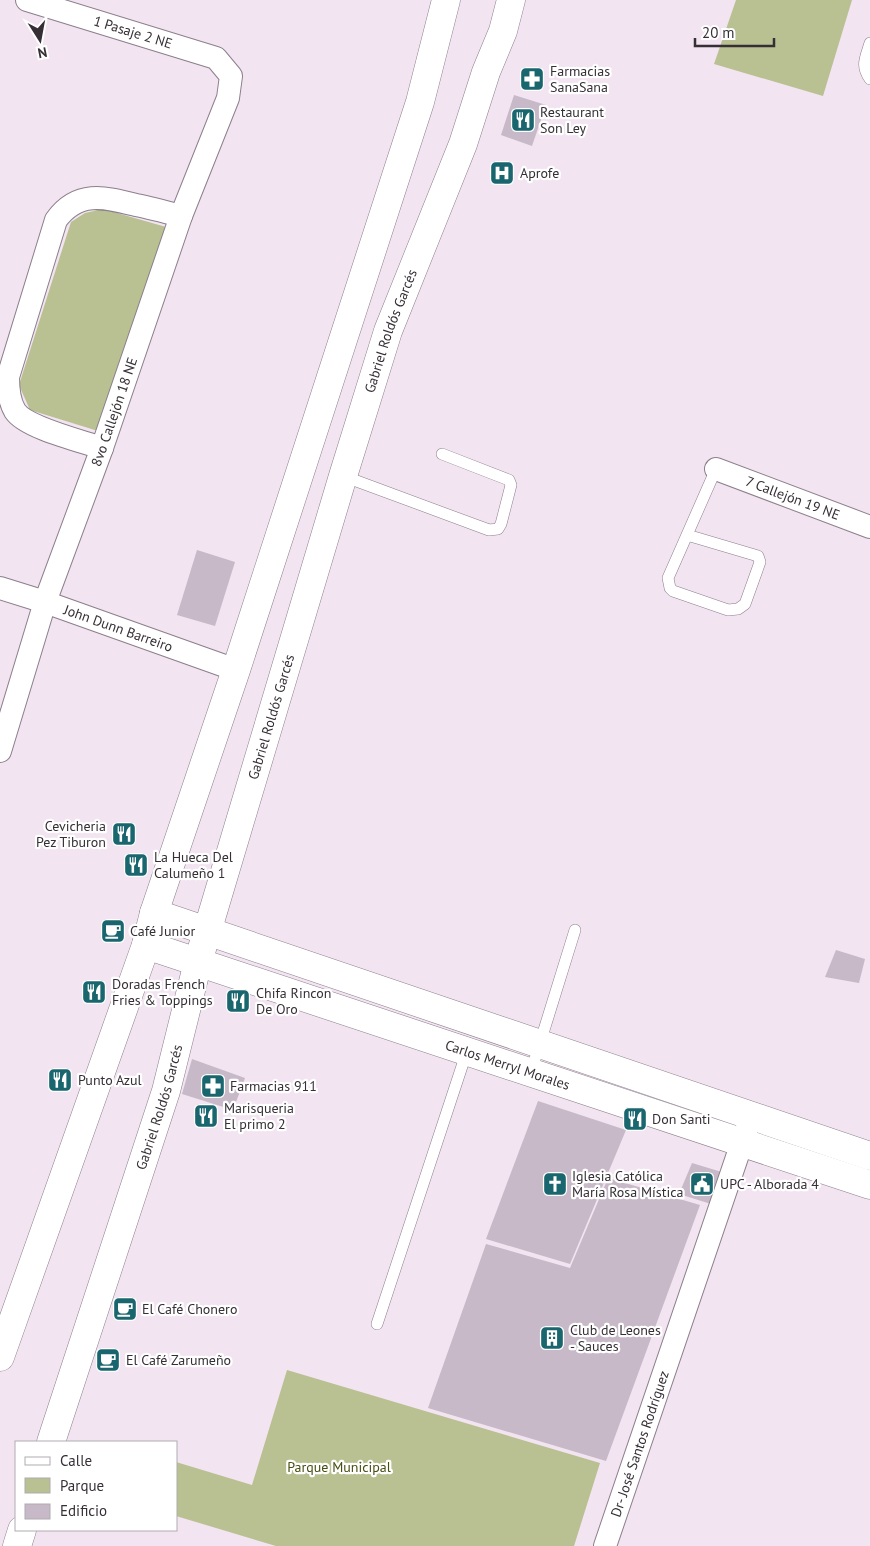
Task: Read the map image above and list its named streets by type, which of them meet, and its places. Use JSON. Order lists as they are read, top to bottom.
{
  "streets": {
    "main road": ["Gabriel Roldós Garcés", "Carlos Merryl Morales"],
    "street": [
      "1 Pasaje 2 NE",
      "8vo Callejón 18 NE",
      "7 Callejón 19 NE",
      "John Dunn Barreiro",
      "Dr- José Santos Rodríguez"
    ]
  },
  "crossings": [
    ["1 Pasaje 2 NE", "8vo Callejón 18 NE"],
    ["Gabriel Roldós Garcés", "Carlos Merryl Morales"],
    ["8vo Callejón 18 NE", "John Dunn Barreiro"],
    ["Carlos Merryl Morales", "Dr- José Santos Rodríguez"]
  ],
  "parks": ["Parque Municipal"],
  "places": {
    "pharmacy": ["Farmacias SanaSana", "Farmacias 911"],
    "restaurant": [
      "Restaurant Son Ley",
      "Cevicheria Pez Tiburon",
      "La Hueca Del Calumeño 1",
      "Doradas French Fries & Toppings",
      "Chifa Rincon De Oro",
      "Punto Azul",
      "Marisqueria El primo 2",
      "Don Santi"
    ],
    "hospital": ["Aprofe"],
    "cafe": ["Café Junior", "El Café Chonero", "El Café Zarumeño"],
    "church": ["Iglesia Católica María Rosa Mística"],
    "public building": ["UPC - Alborada 4"],
    "building": ["Club de Leones - Sauces"]
  },
  "legend": ["Calle", "Parque", "Edificio"],
  "scale_bar": "20 m",
  "north": "bottom"
}
